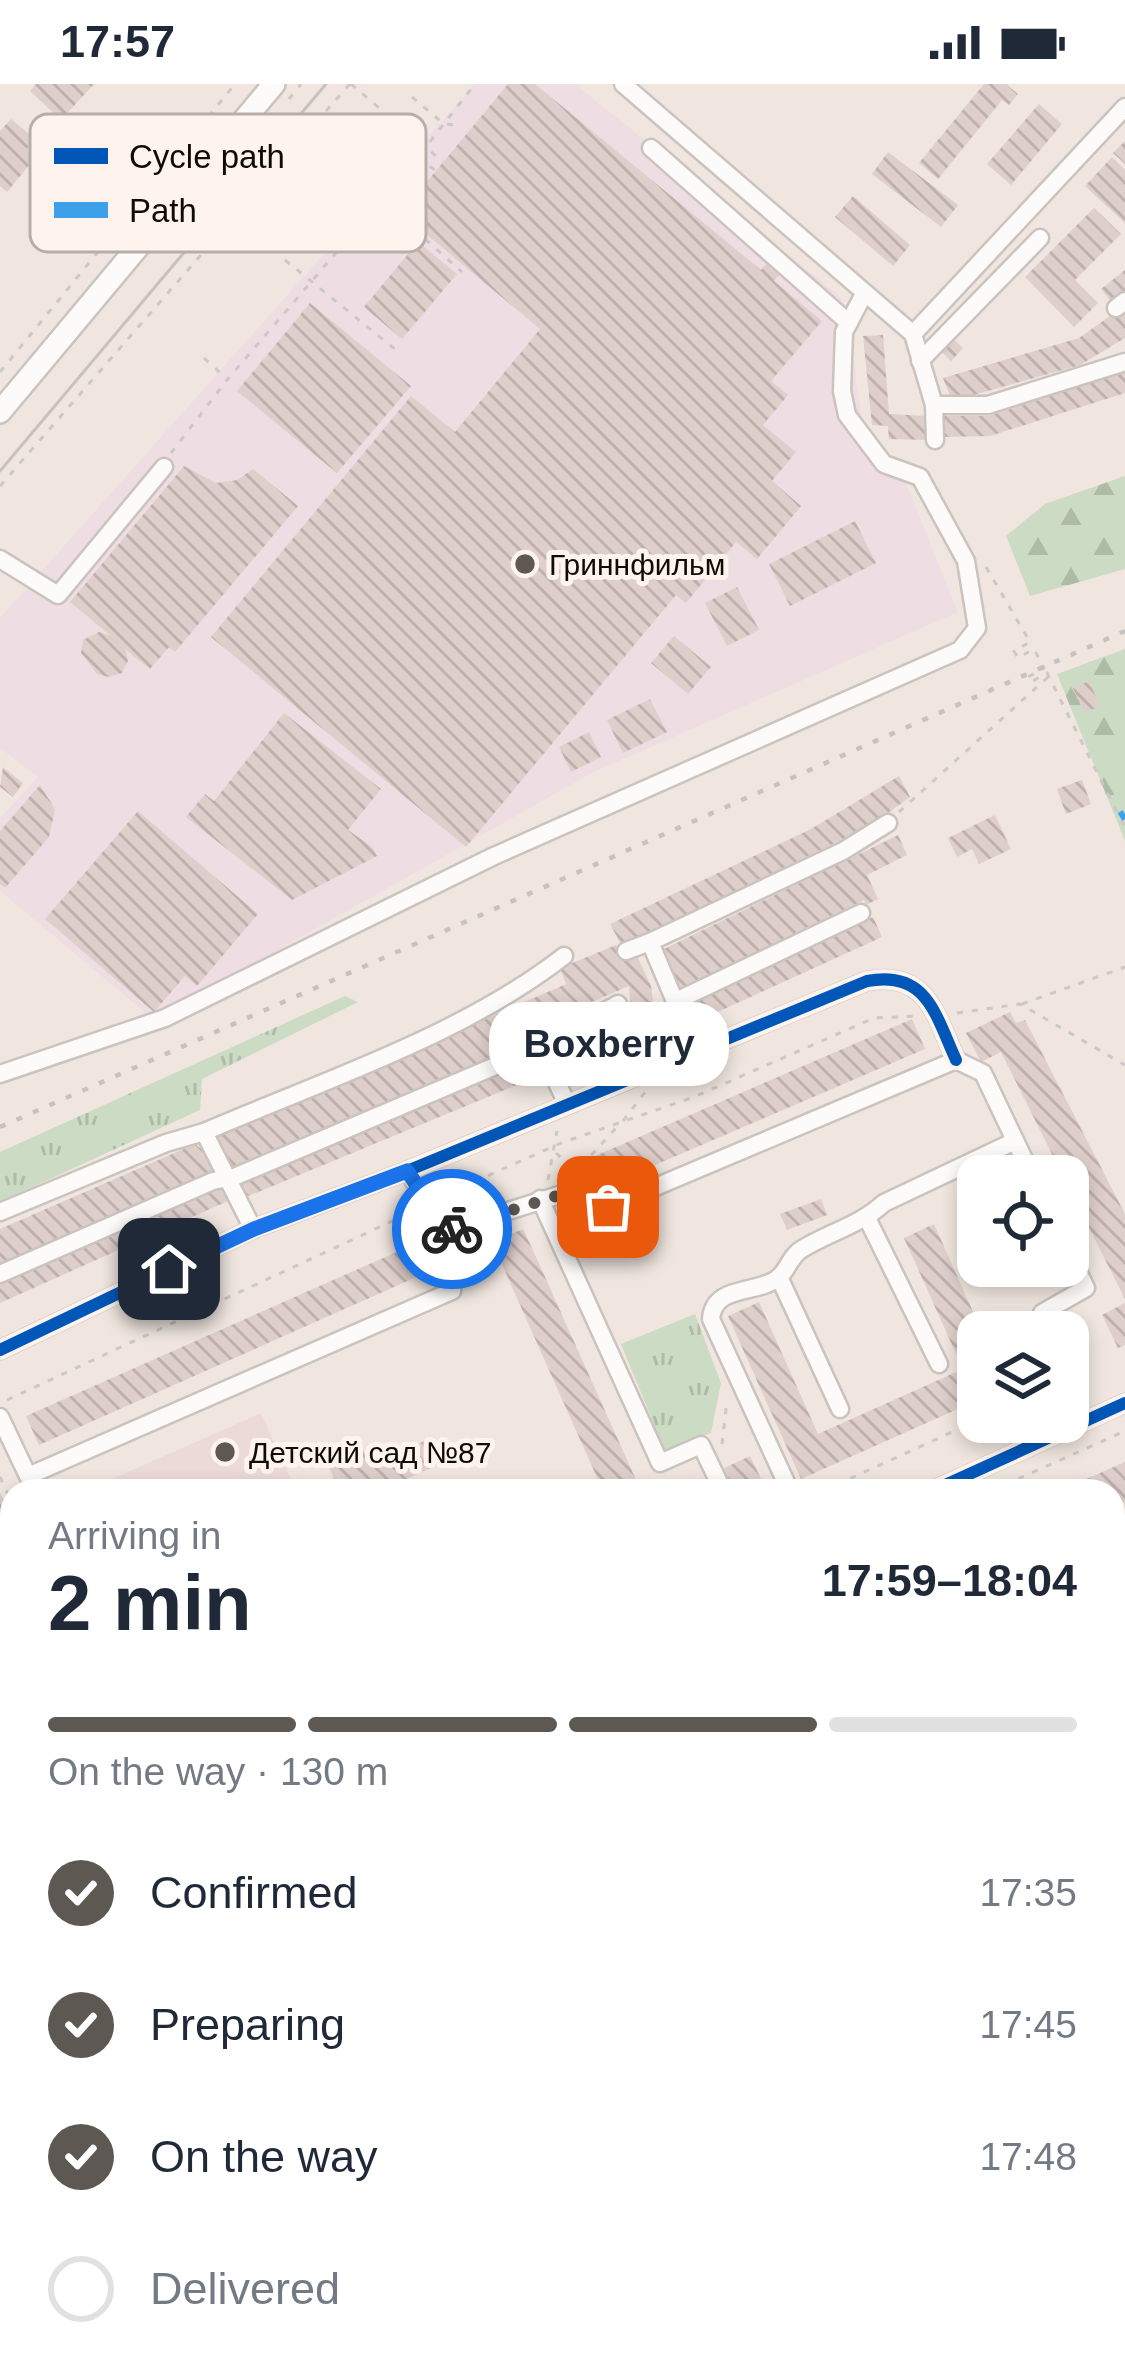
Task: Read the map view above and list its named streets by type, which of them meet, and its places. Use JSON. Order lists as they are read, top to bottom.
{
  "places": ["Гриннфильм", "Boxberry", "Детский сад №87"],
  "legend": ["Cycle path", "Path"],
  "page": {
    "status": "17:57",
    "bubble": "Boxberry",
    "heading": ["2 min", "Arriving in", "17:59–18:04"],
    "bar": "On the way · 130 m",
    "list": [
      ["Confirmed", "17:35"],
      ["Preparing", "17:45"],
      ["On the way", "17:48"],
      "Delivered"
    ]
  }
}
